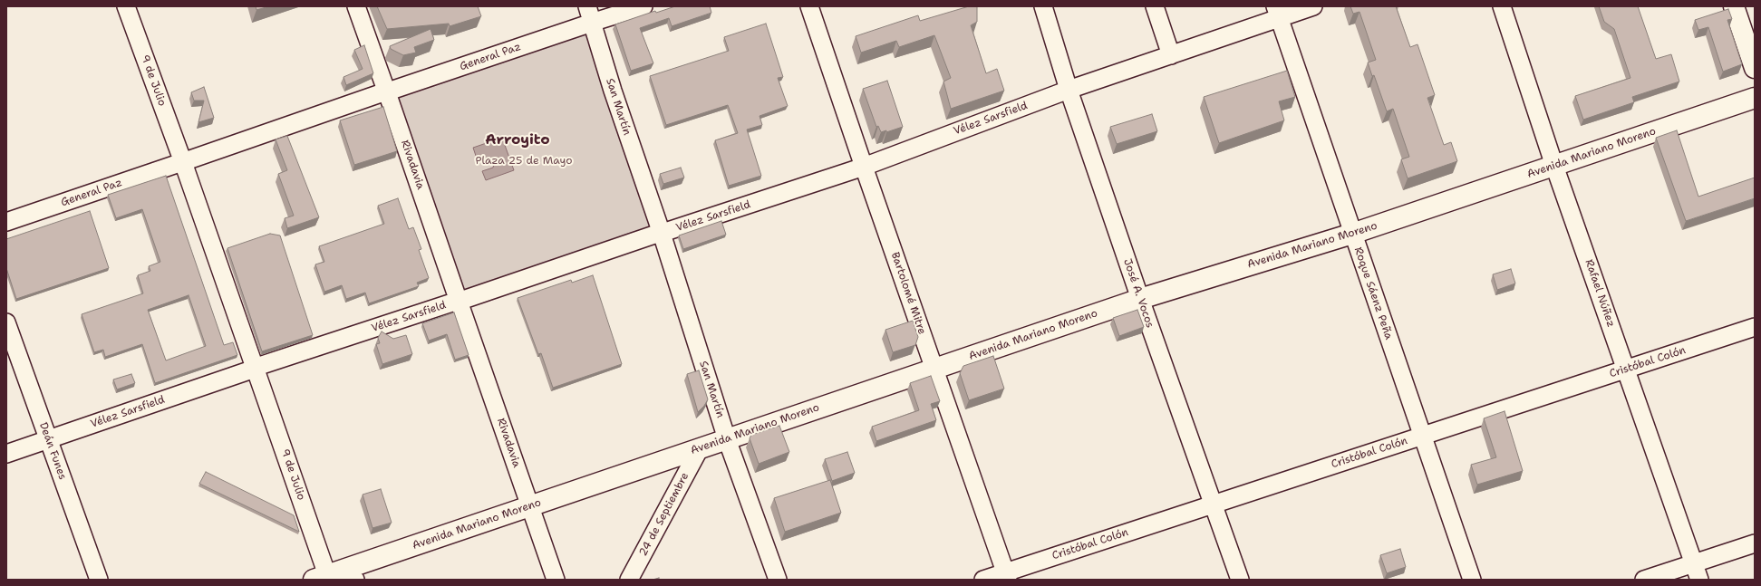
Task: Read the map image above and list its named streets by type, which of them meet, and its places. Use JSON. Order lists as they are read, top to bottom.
{
  "streets": {
    "main road": ["Avenida Mariano Moreno"],
    "street": [
      "General Paz",
      "9 de Julio",
      "San Martín",
      "Vélez Sarsfield",
      "Rivadavia",
      "Bartolomé Mitre",
      "José A. Vocos",
      "Roque Sáenz Peña",
      "Rafael Núñez",
      "Cristóbal Colón",
      "Deán Funes",
      "24 de Septiembre"
    ]
  },
  "crossings": [
    ["General Paz", "9 de Julio"],
    ["General Paz", "San Martín"],
    ["General Paz", "Rivadavia"],
    ["9 de Julio", "Vélez Sarsfield"],
    ["9 de Julio", "Avenida Mariano Moreno"],
    ["San Martín", "Vélez Sarsfield"],
    ["San Martín", "Avenida Mariano Moreno"],
    ["Vélez Sarsfield", "Rivadavia"],
    ["Vélez Sarsfield", "Bartolomé Mitre"],
    ["Vélez Sarsfield", "José A. Vocos"],
    ["Vélez Sarsfield", "Roque Sáenz Peña"],
    ["Vélez Sarsfield", "Deán Funes"],
    ["Avenida Mariano Moreno", "Rivadavia"],
    ["Avenida Mariano Moreno", "Bartolomé Mitre"],
    ["Avenida Mariano Moreno", "José A. Vocos"],
    ["Avenida Mariano Moreno", "Roque Sáenz Peña"],
    ["Avenida Mariano Moreno", "Rafael Núñez"],
    ["Avenida Mariano Moreno", "24 de Septiembre"],
    ["Bartolomé Mitre", "Cristóbal Colón"],
    ["José A. Vocos", "Cristóbal Colón"],
    ["Roque Sáenz Peña", "Cristóbal Colón"],
    ["Rafael Núñez", "Cristóbal Colón"]
  ],
  "districts": ["Arroyito"],
  "parks": ["Plaza 25 de Mayo"]
}
